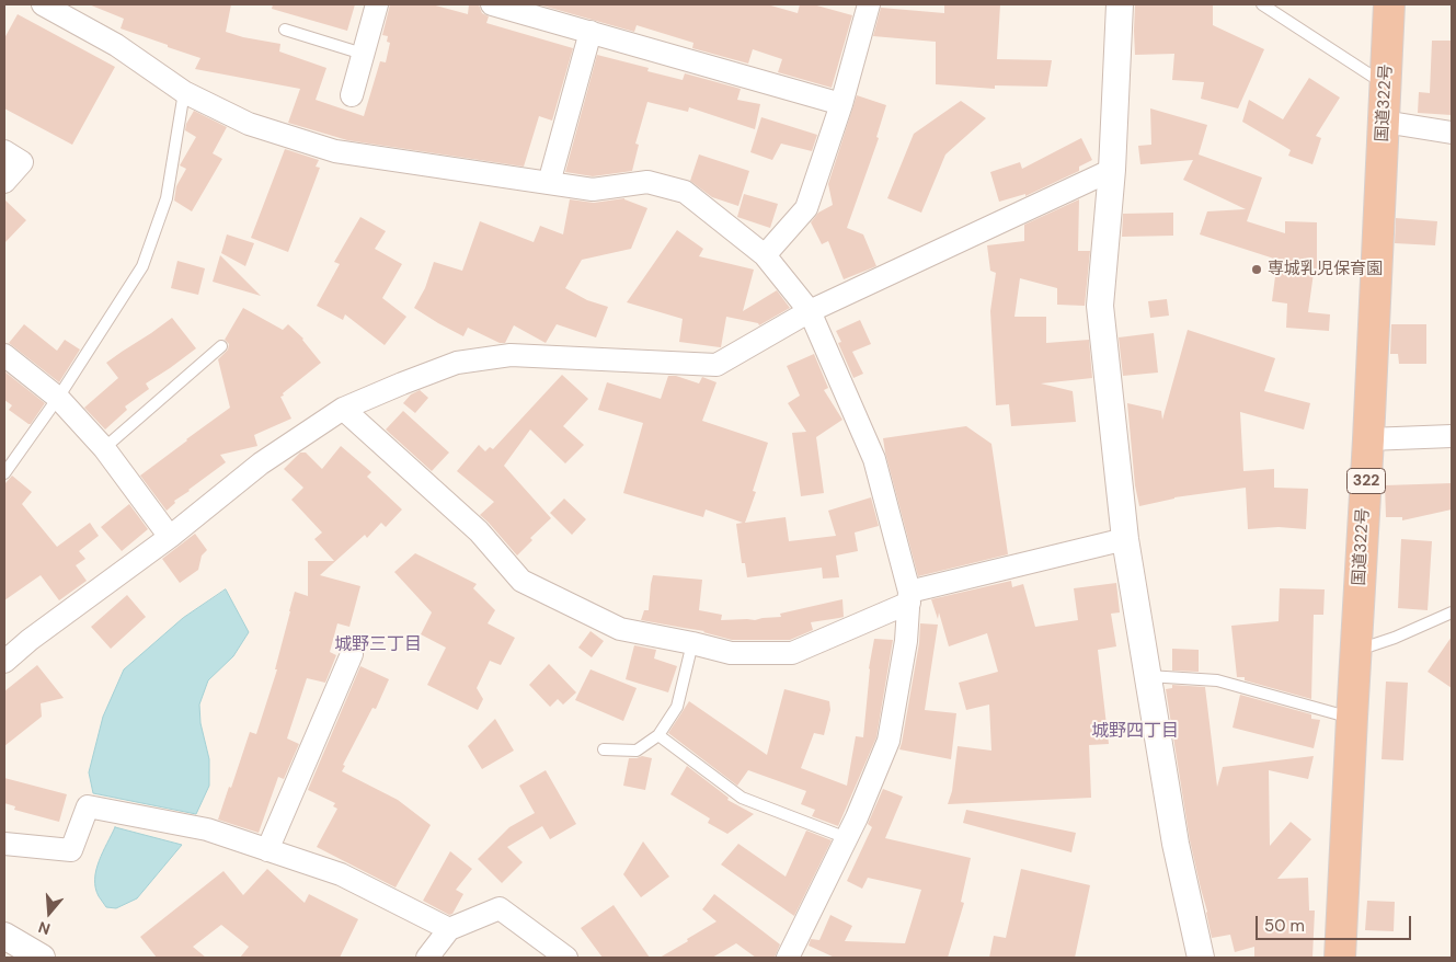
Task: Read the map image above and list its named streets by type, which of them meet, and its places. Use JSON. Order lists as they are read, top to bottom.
{
  "streets": {
    "highway": ["国道322号", "322"]
  },
  "districts": ["城野三丁目", "城野四丁目"],
  "places": ["専城乳児保育園"],
  "scale_bar": "50 m",
  "north": "bottom"
}
